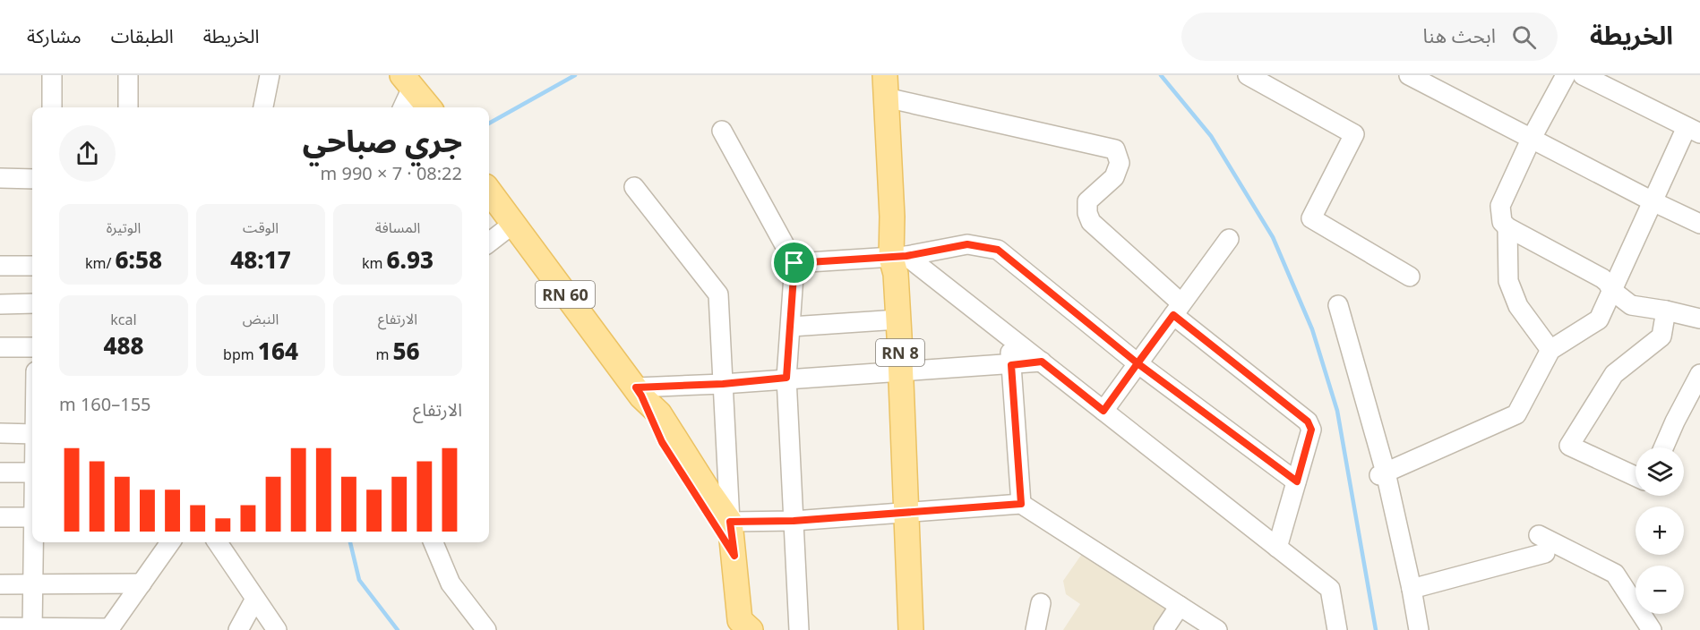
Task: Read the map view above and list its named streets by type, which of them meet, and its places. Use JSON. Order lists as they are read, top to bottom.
{
  "streets": {
    "main road": ["RN 60", "RN 8"]
  },
  "page": {
    "header": "الخريطة",
    "search": "ابحث هنا",
    "nav": ["الخريطة", "الطبقات", "مشاركة"],
    "heading": ["جري صباحي", "08:22 · 7 × 990 m"],
    "stats": [
      ["المسافة", "6.93 km"],
      ["الوقت", "48:17"],
      ["الوتيرة", "6:58 /km"],
      ["الارتفاع", "56 m"],
      ["النبض", "164 bpm"],
      ["kcal", "488"]
    ],
    "chart": ["الارتفاع", "155–160 m"],
    "map_buttons": ["+", "−"]
  }
}
